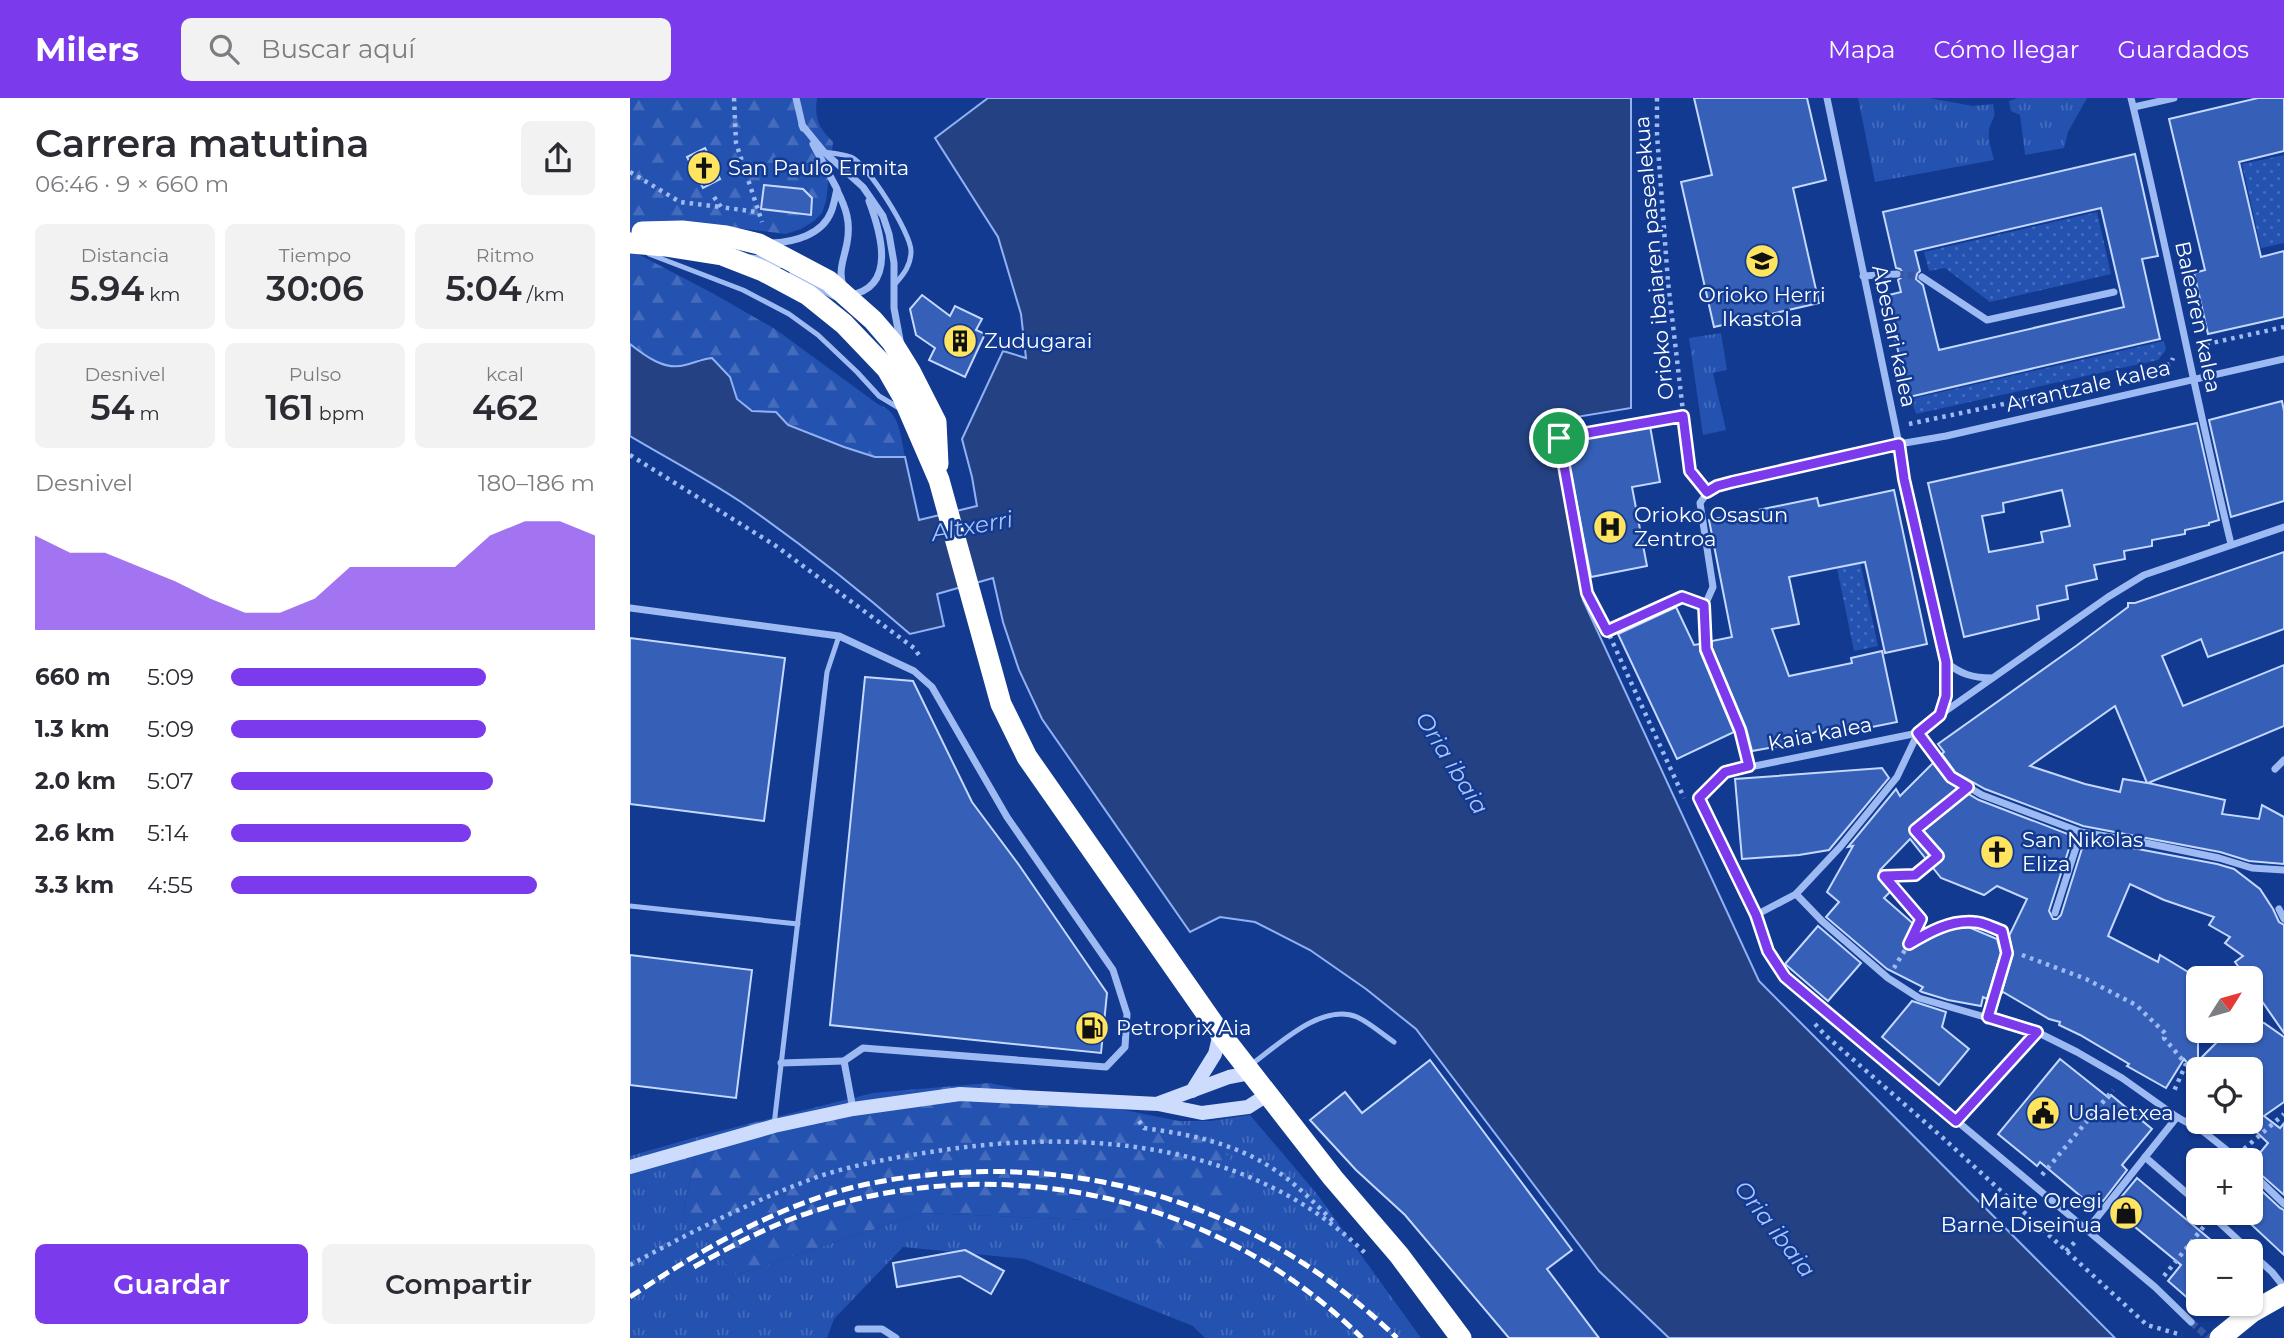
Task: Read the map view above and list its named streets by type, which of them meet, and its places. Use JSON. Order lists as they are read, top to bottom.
{
  "streets": {
    "street": [
      "Balearen kalea",
      "Abeslari kalea",
      "Arrantzale kalea",
      "Kaia kalea"
    ],
    "path": ["Orioko ibaiaren pasealekua"]
  },
  "crossings": [
    ["Orioko ibaiaren pasealekua", "Arrantzale kalea"],
    ["Balearen kalea", "Arrantzale kalea"],
    ["Abeslari kalea", "Arrantzale kalea"]
  ],
  "water": ["Altxerri", "Oria ibaia"],
  "places": {
    "church": ["San Paulo Ermita", "San Nikolas Eliza"],
    "school or university": ["Orioko Herri Ikastola"],
    "building": ["Zudugarai"],
    "hospital": ["Orioko Osasun Zentroa"],
    "fuel station": ["Petroprix Aia"],
    "public building": ["Udaletxea"],
    "shop": ["Maite Oregi Barne Diseinua"]
  },
  "north": "top right",
  "page": {
    "header": "Milers",
    "search": "Buscar aquí",
    "nav": ["Mapa", "Cómo llegar", "Guardados"],
    "heading": ["Carrera matutina", "06:46 · 9 × 660 m"],
    "stats": [
      ["Distancia", "5.94 km"],
      ["Tiempo", "30:06"],
      ["Ritmo", "5:04 /km"],
      ["Desnivel", "54 m"],
      ["Pulso", "161 bpm"],
      ["kcal", "462"]
    ],
    "chart": ["Desnivel", "180–186 m"],
    "list": [
      {
        "name": "660 m",
        "note": "5:09"
      },
      {
        "name": "1.3 km",
        "note": "5:09"
      },
      {
        "name": "2.0 km",
        "note": "5:07"
      },
      {
        "name": "2.6 km",
        "note": "5:14"
      },
      {
        "name": "3.3 km",
        "note": "4:55"
      }
    ],
    "map_buttons": ["+", "−"],
    "buttons": ["Guardar", "Compartir"]
  }
}
